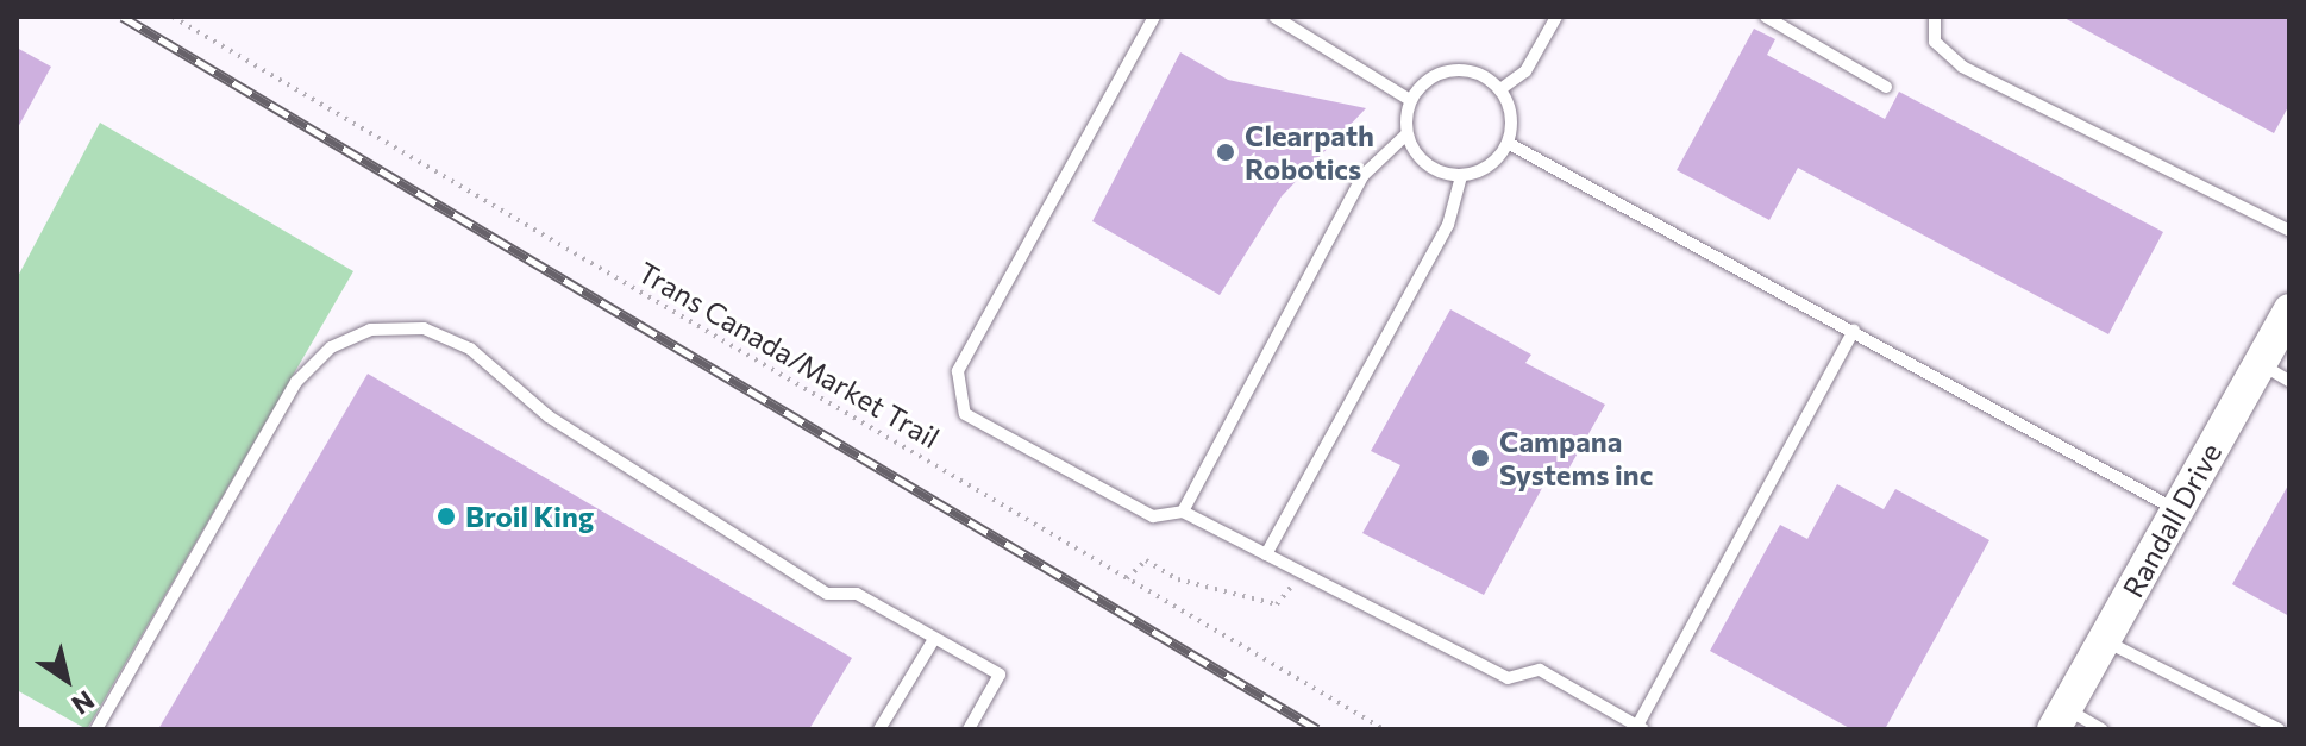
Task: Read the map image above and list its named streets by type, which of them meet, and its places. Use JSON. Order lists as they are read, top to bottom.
{
  "streets": {
    "street": ["Randall Drive"],
    "path": ["Trans Canada/Market Trail"]
  },
  "places": ["Clearpath Robotics", "Campana Systems inc", "Broil King"],
  "north": "bottom right"
}
